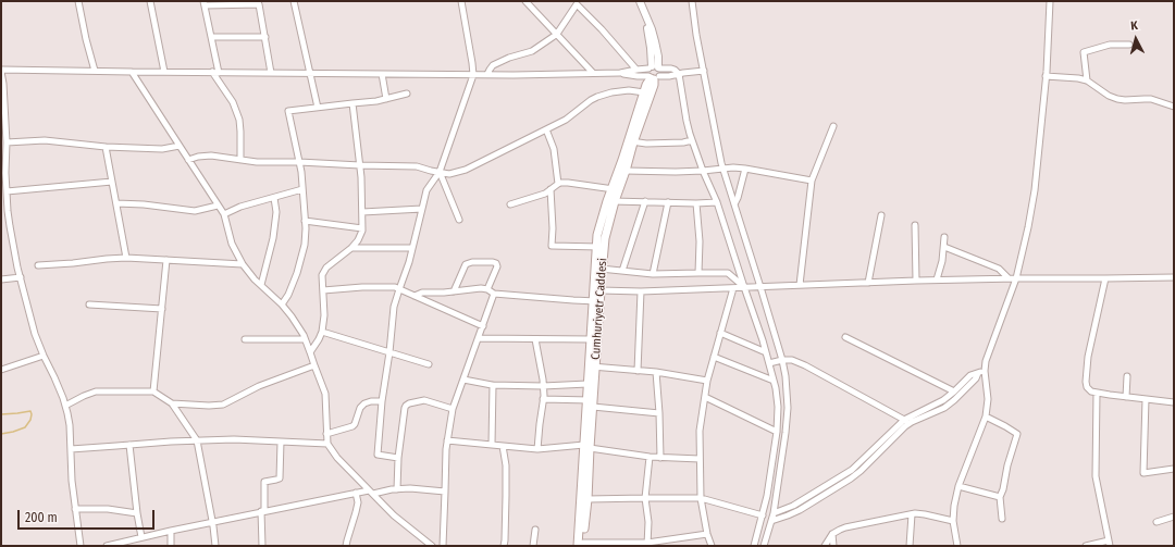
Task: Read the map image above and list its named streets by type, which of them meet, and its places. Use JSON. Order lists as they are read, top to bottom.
{
  "streets": {
    "main road": ["Cumhuriyetr Caddesi"]
  },
  "scale_bar": "200 m",
  "north": "top"
}
